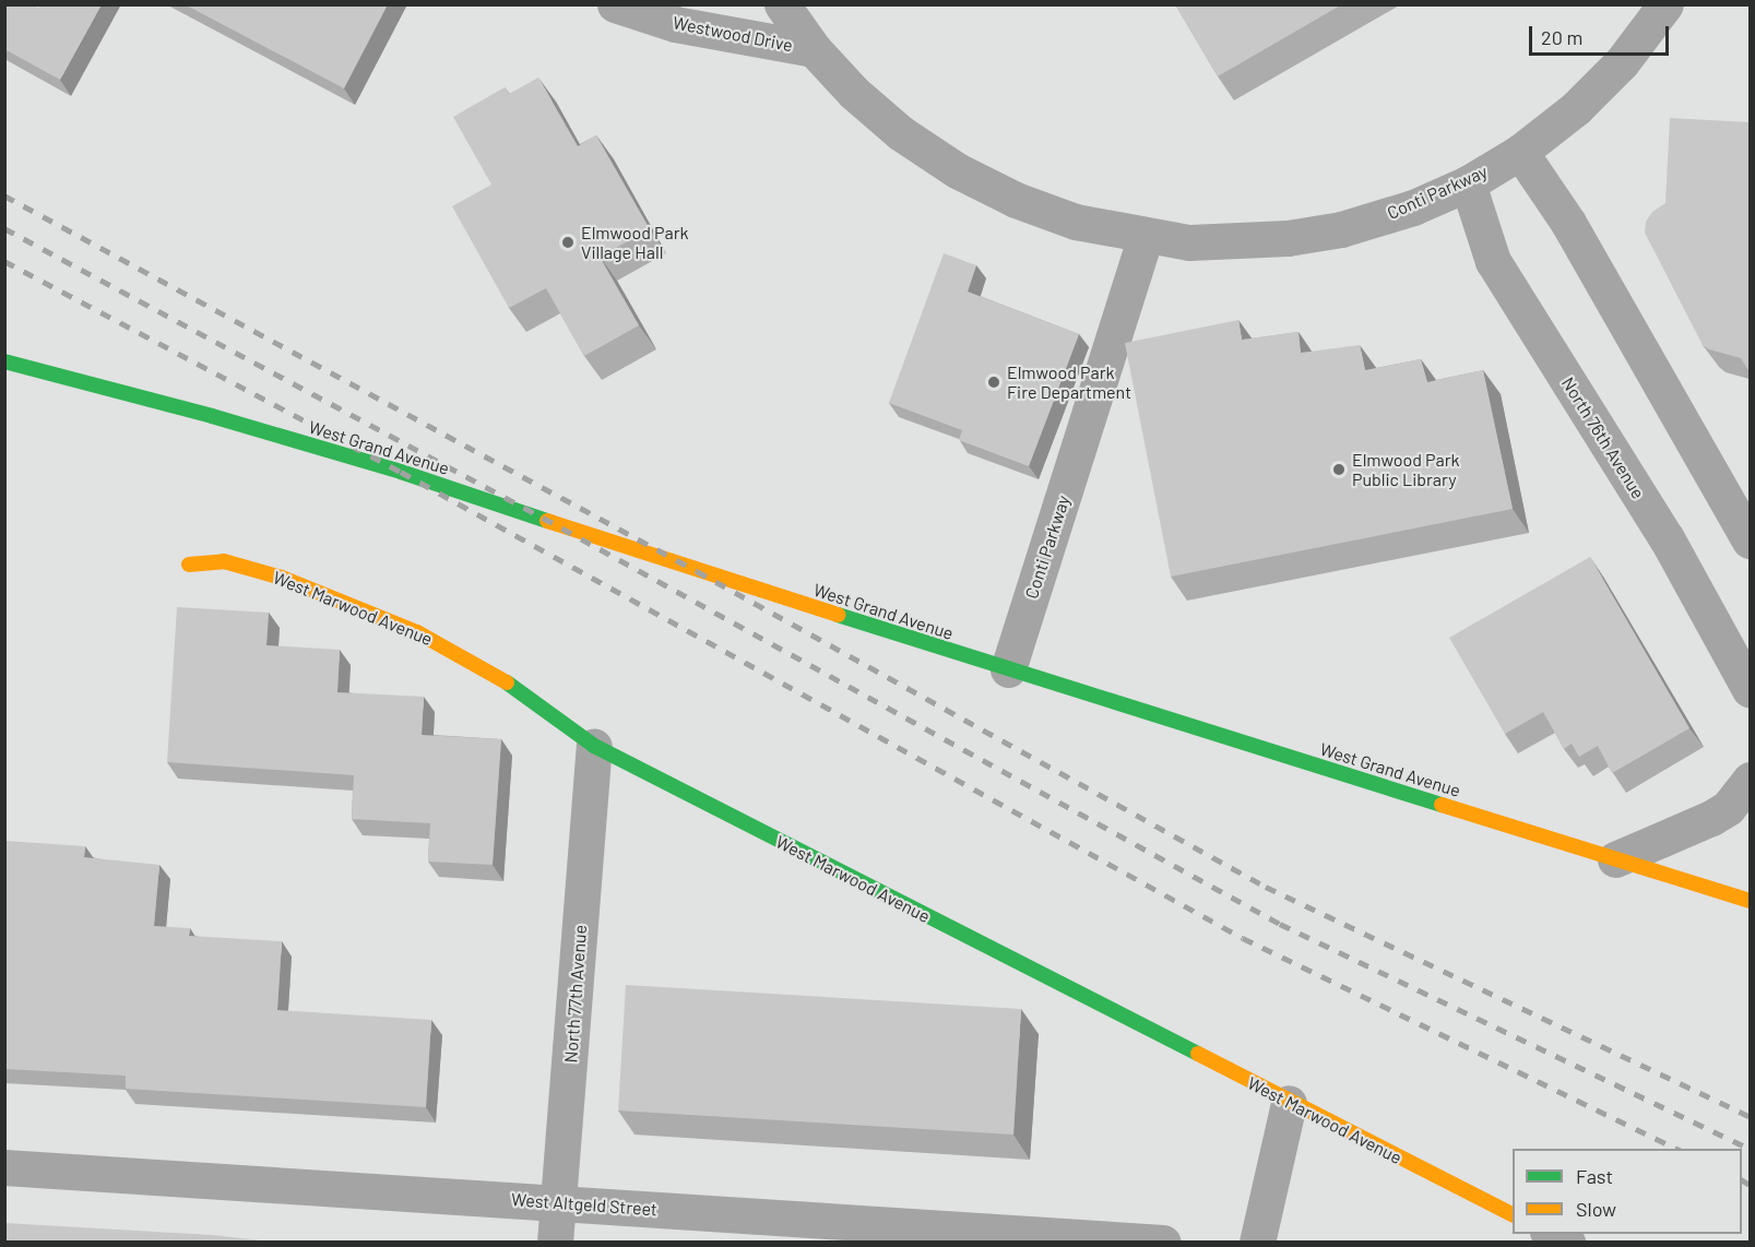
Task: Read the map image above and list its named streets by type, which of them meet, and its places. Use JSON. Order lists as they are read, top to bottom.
{
  "streets": {
    "main road": ["West Grand Avenue", "West Marwood Avenue"],
    "street": [
      "Westwood Drive",
      "Conti Parkway",
      "North 76th Avenue",
      "North 77th Avenue",
      "West Altgeld Street"
    ]
  },
  "crossings": [
    ["Westwood Drive", "Conti Parkway"],
    ["Conti Parkway", "North 76th Avenue"],
    ["Conti Parkway", "West Grand Avenue"],
    ["West Marwood Avenue", "North 77th Avenue"],
    ["North 77th Avenue", "West Altgeld Street"]
  ],
  "places": ["Elmwood Park Village Hall", "Elmwood Park Fire Department", "Elmwood Park Public Library"],
  "legend": ["Fast", "Slow"],
  "scale_bar": "20 m"
}
